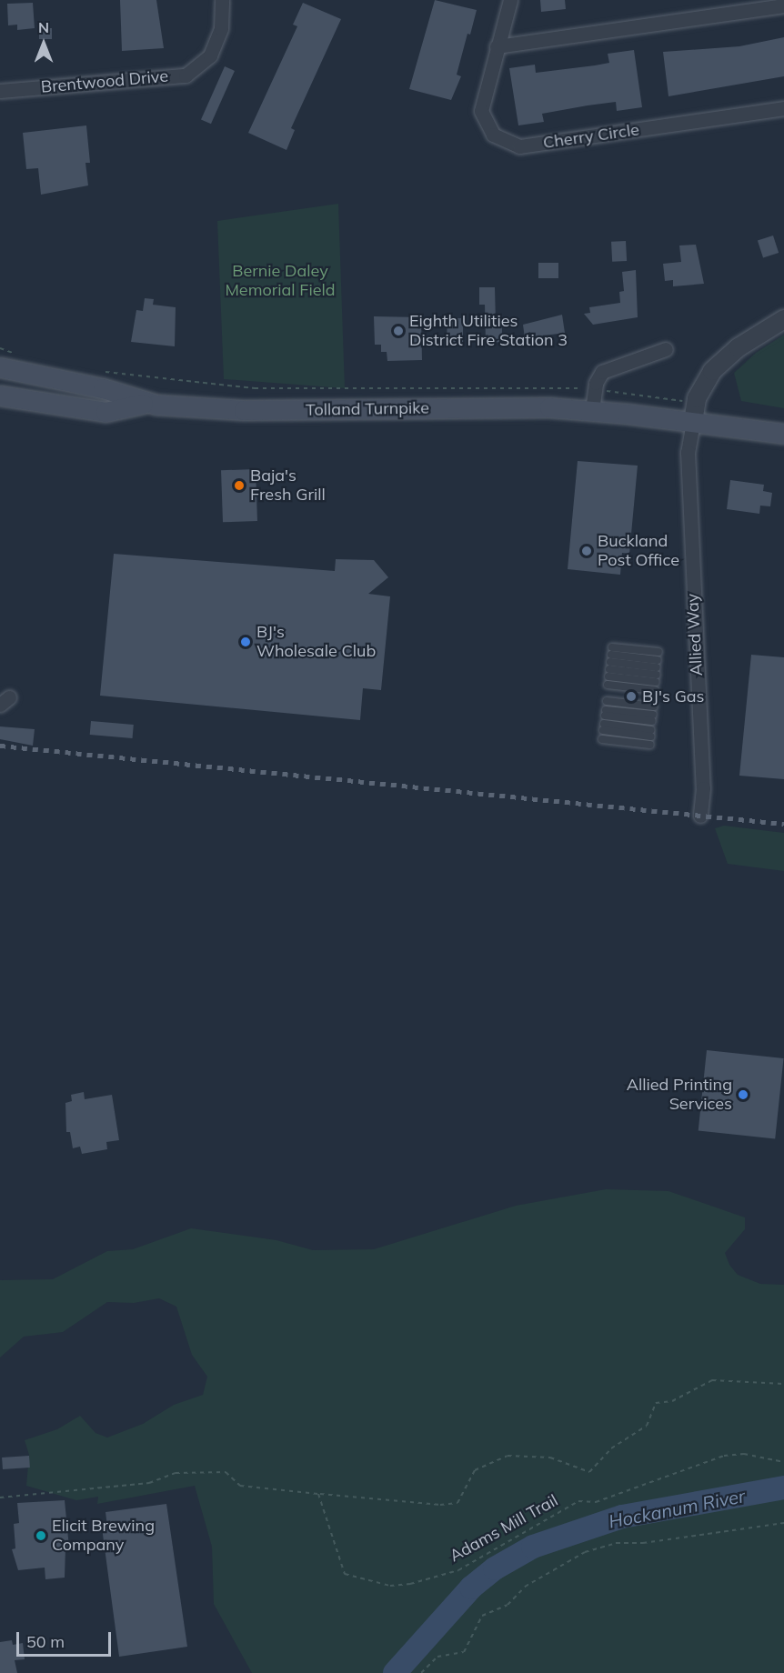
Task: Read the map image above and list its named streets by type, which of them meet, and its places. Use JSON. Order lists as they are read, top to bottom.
{
  "streets": {
    "main road": ["Tolland Turnpike"],
    "street": ["Brentwood Drive", "Cherry Circle", "Allied Way"],
    "path": ["Adams Mill Trail"]
  },
  "crossings": [
    ["Tolland Turnpike", "Allied Way"]
  ],
  "water": ["Hockanum River"],
  "parks": ["Bernie Daley Memorial Field"],
  "places": [
    "Eighth Utilities District Fire Station 3",
    "Baja's Fresh Grill",
    "Buckland Post Office",
    "BJ's Wholesale Club",
    "BJ's Gas",
    "Allied Printing Services",
    "Elicit Brewing Company"
  ],
  "scale_bar": "50 m",
  "north": "top"
}
